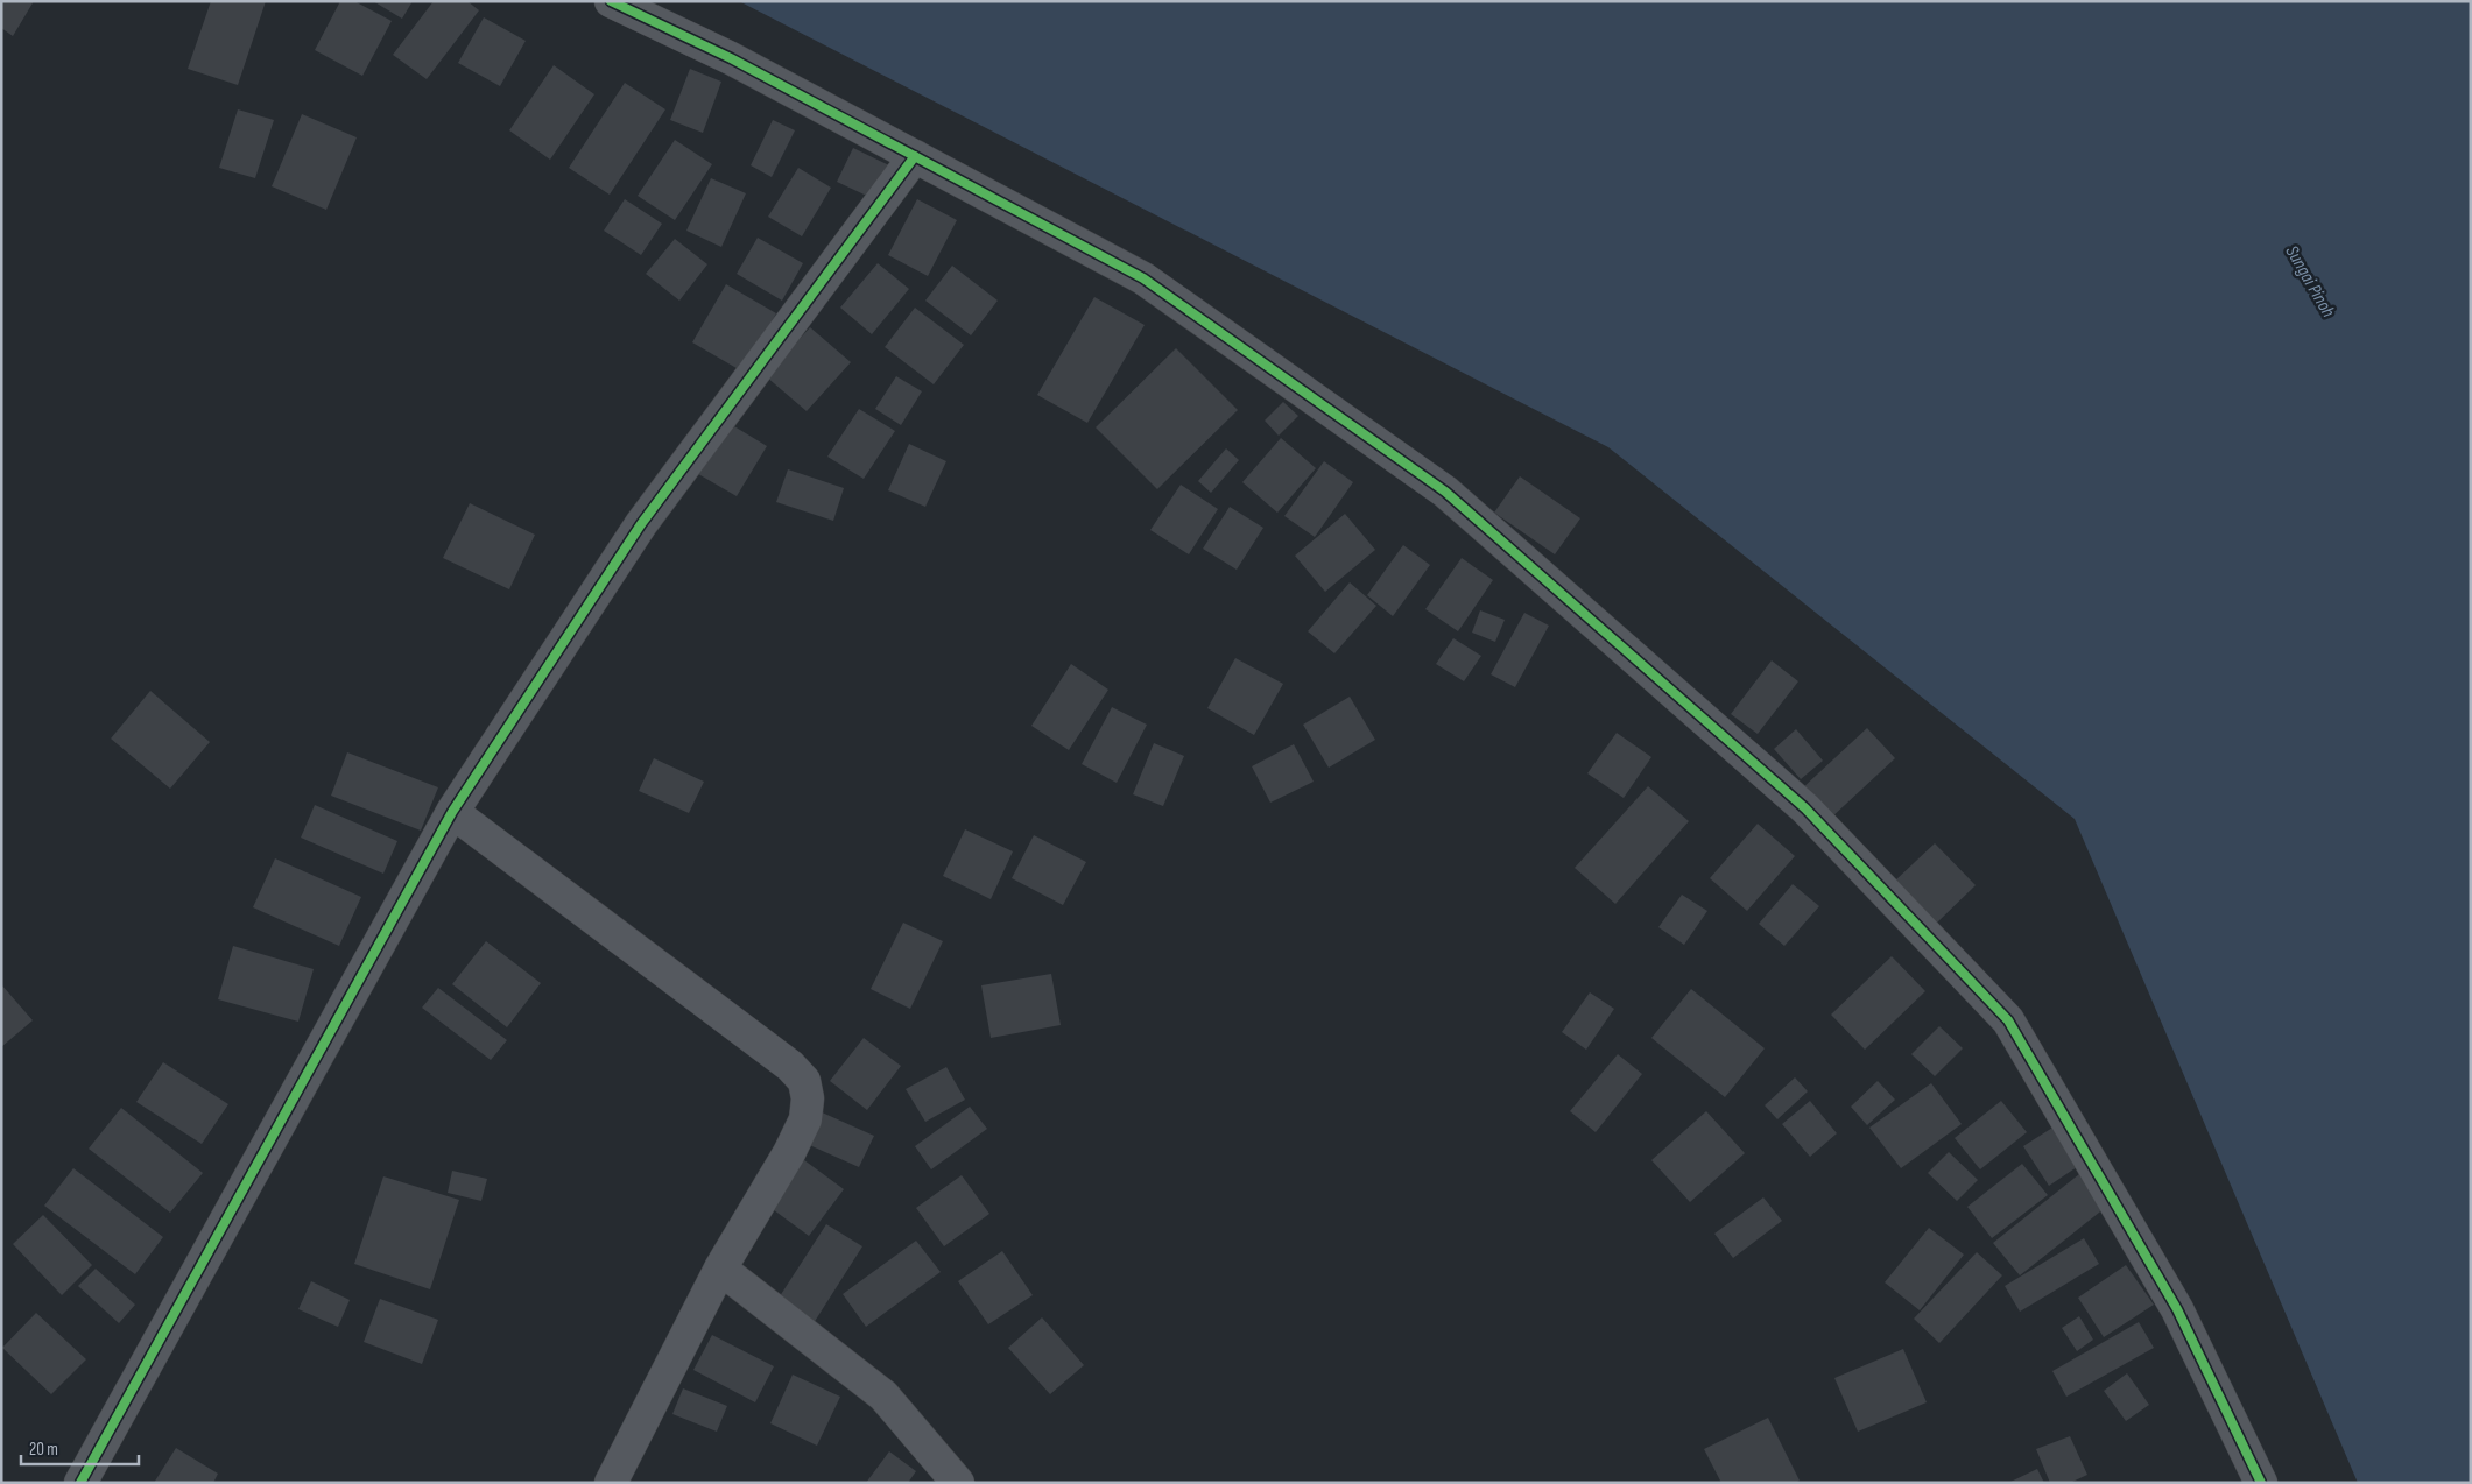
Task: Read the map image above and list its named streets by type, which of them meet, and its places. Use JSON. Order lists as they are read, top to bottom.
{
  "water": ["Sungai Pinoh"],
  "scale_bar": "20 m"
}
